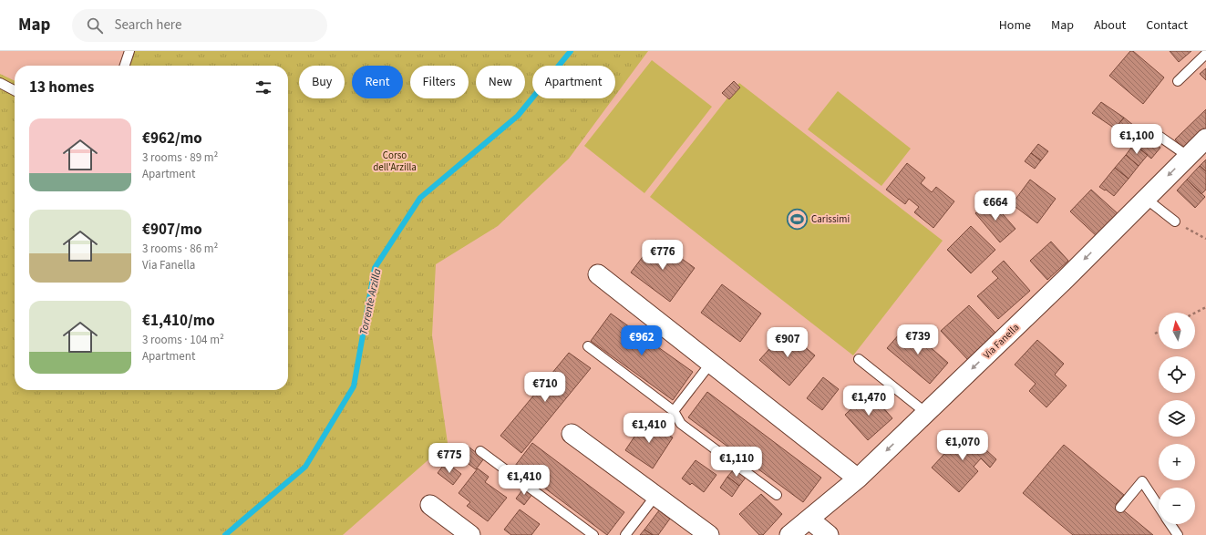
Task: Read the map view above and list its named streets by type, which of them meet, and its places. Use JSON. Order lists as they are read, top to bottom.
{
  "streets": {
    "street": ["Via Fanella"]
  },
  "one_way": ["Via Fanella"],
  "water": ["Torrente Arzilla"],
  "parks": ["Corso dell'Arzilla"],
  "places": {
    "sports": ["Carissimi"]
  },
  "north": "top",
  "page": {
    "header": "Map",
    "search": "Search here",
    "nav": [
      "Home",
      "Map",
      "About",
      "Contact"
    ],
    "chip": [
      "Buy",
      "Rent",
      "Filters",
      "New",
      "Apartment"
    ],
    "heading": "13 homes",
    "list": [
      {
        "name": "€962/mo",
        "note": "3 rooms · 89 m² · Apartment"
      },
      {
        "name": "€907/mo",
        "note": "3 rooms · 86 m² · Via Fanella"
      },
      {
        "name": "€1,410/mo",
        "note": "3 rooms · 104 m² · Apartment"
      }
    ],
    "price": [
      "€1,100",
      "€664",
      "€776",
      "€739",
      "€962",
      "€907",
      "€710",
      "€1,470",
      "€1,410",
      "€1,070",
      "€775",
      "€1,110",
      "€1,410"
    ],
    "map_buttons": ["+", "−"]
  }
}
